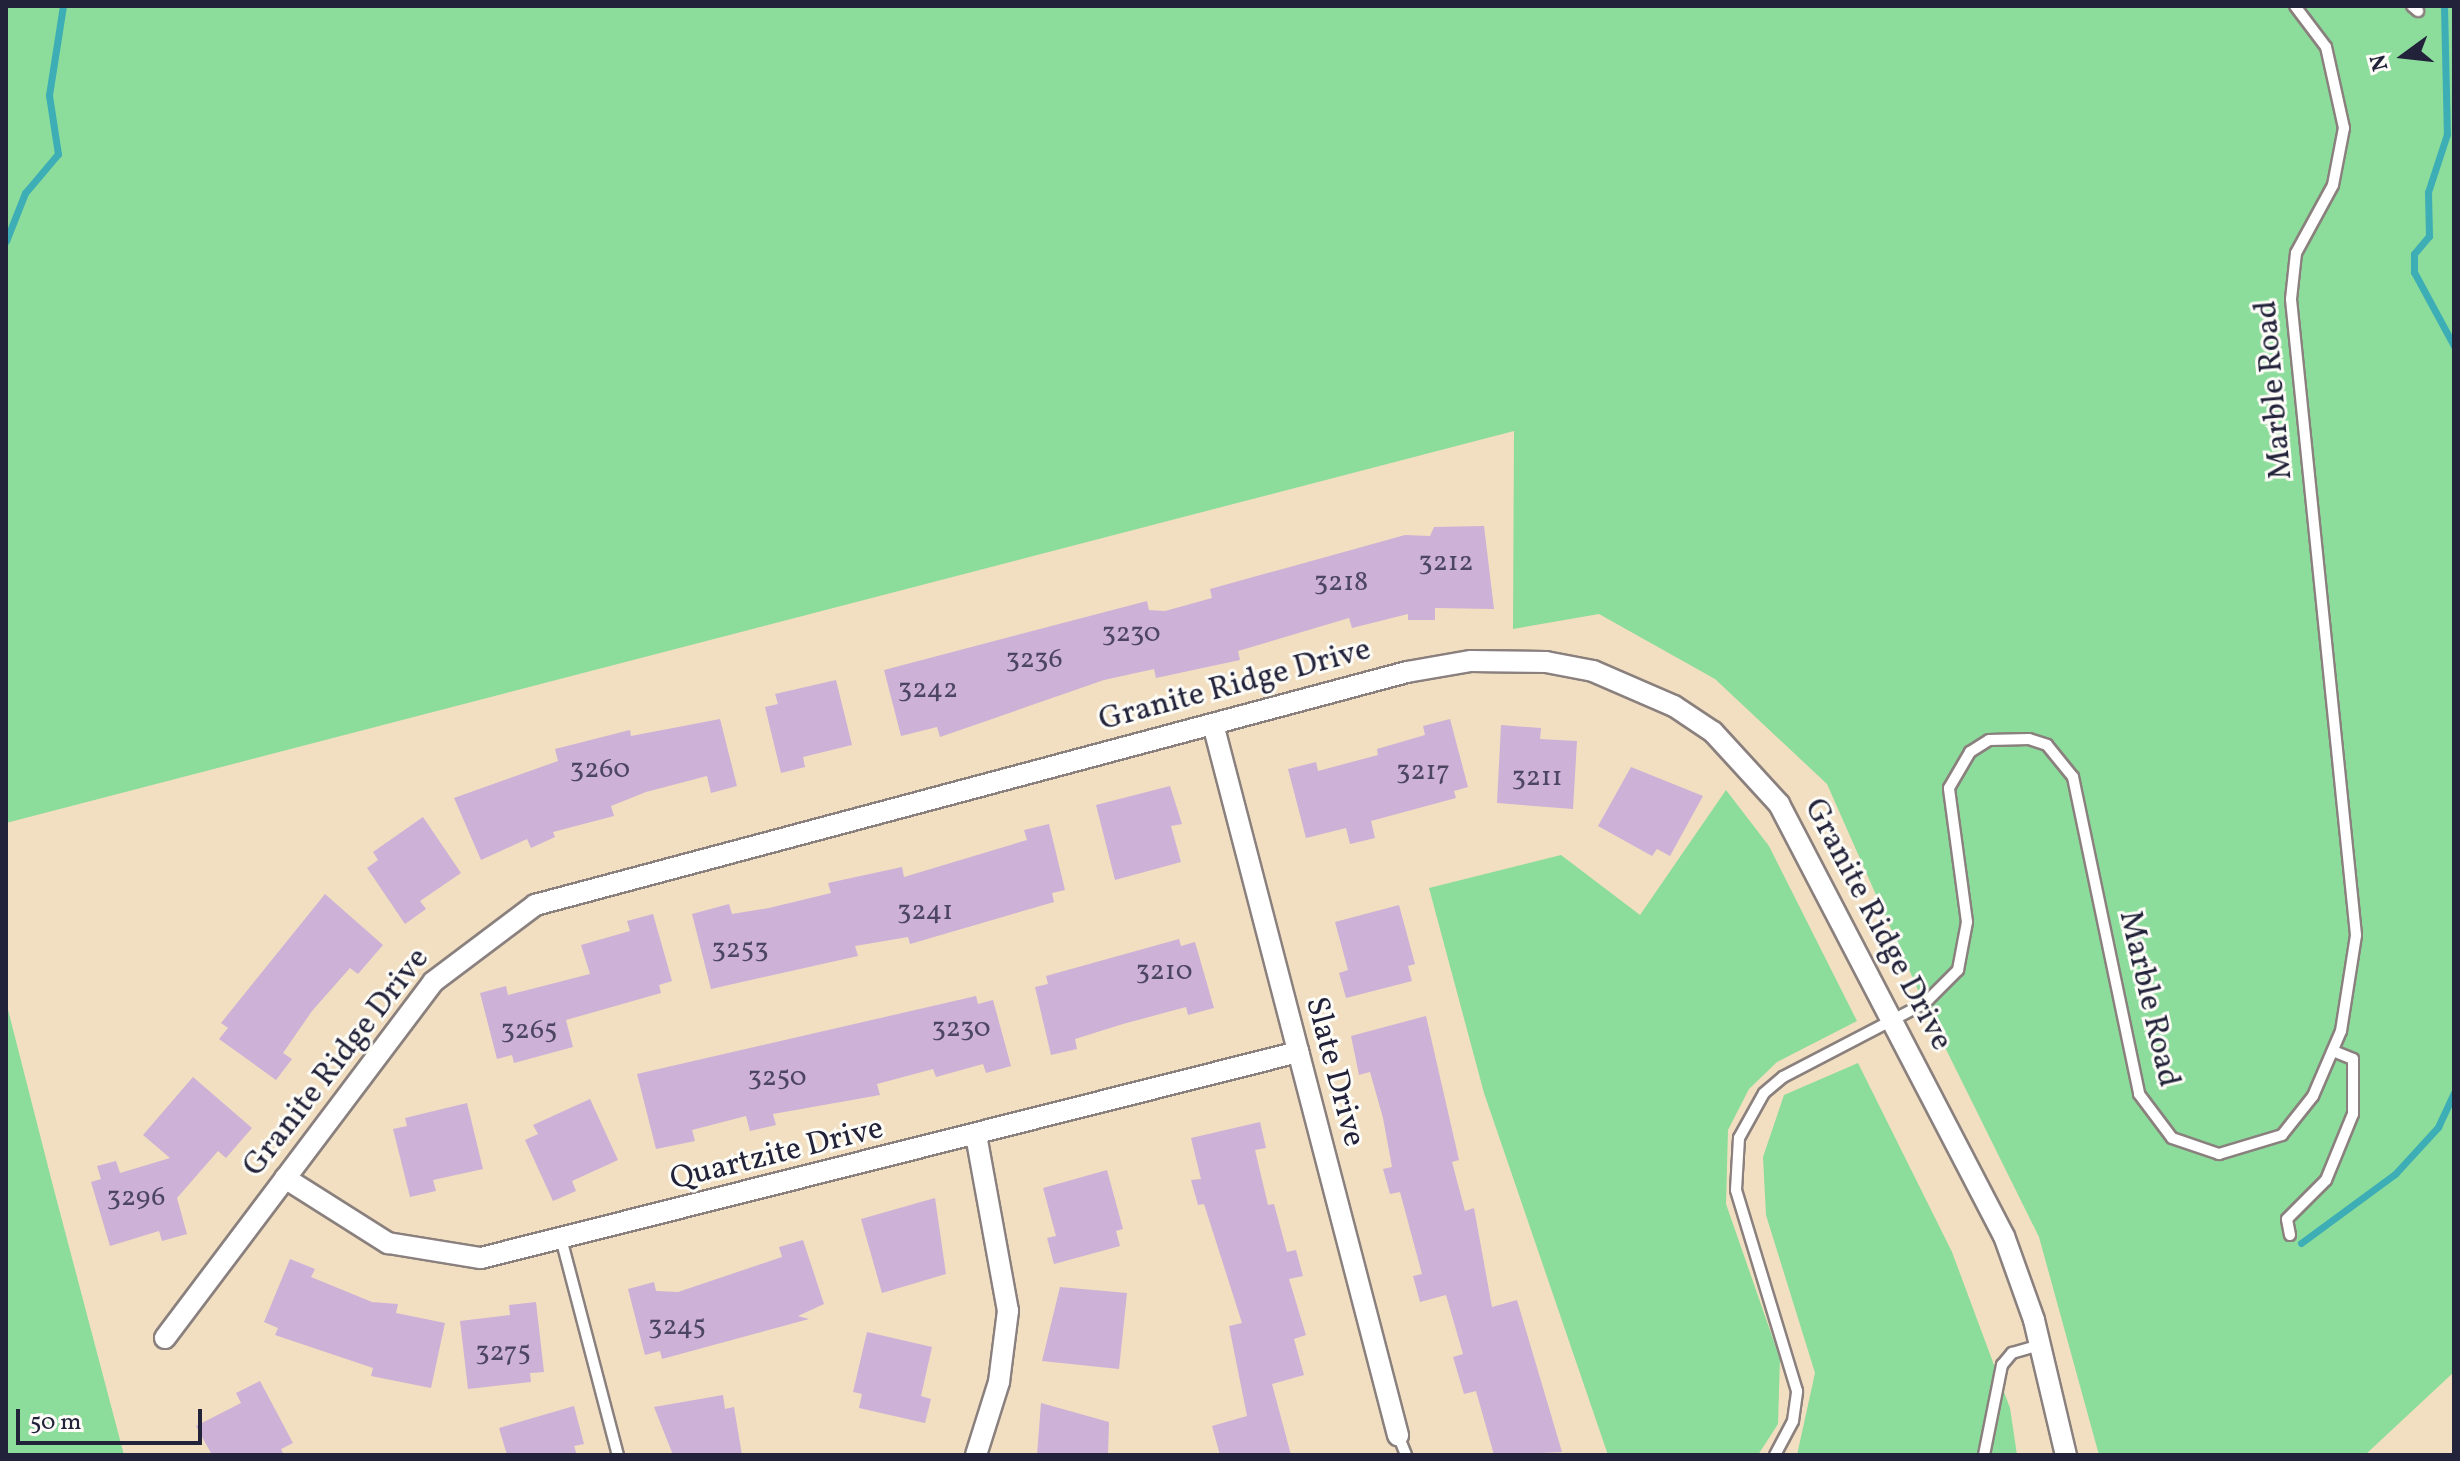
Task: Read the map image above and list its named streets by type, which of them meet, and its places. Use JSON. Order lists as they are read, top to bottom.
{
  "streets": {
    "street": ["Granite Ridge Drive", "Slate Drive", "Quartzite Drive"],
    "lane": ["Marble Road"]
  },
  "crossings": [
    ["Marble Road", "Granite Ridge Drive"],
    ["Granite Ridge Drive", "Slate Drive"],
    ["Granite Ridge Drive", "Quartzite Drive"],
    ["Slate Drive", "Quartzite Drive"]
  ],
  "house_numbers": [
    "3212",
    "3218",
    "3230",
    "3236",
    "3242",
    "3260",
    "3217",
    "3211",
    "3241",
    "3253",
    "3210",
    "3230",
    "3265",
    "3250",
    "3296",
    "3245",
    "3275"
  ],
  "scale_bar": "50 m",
  "north": "left"
}
